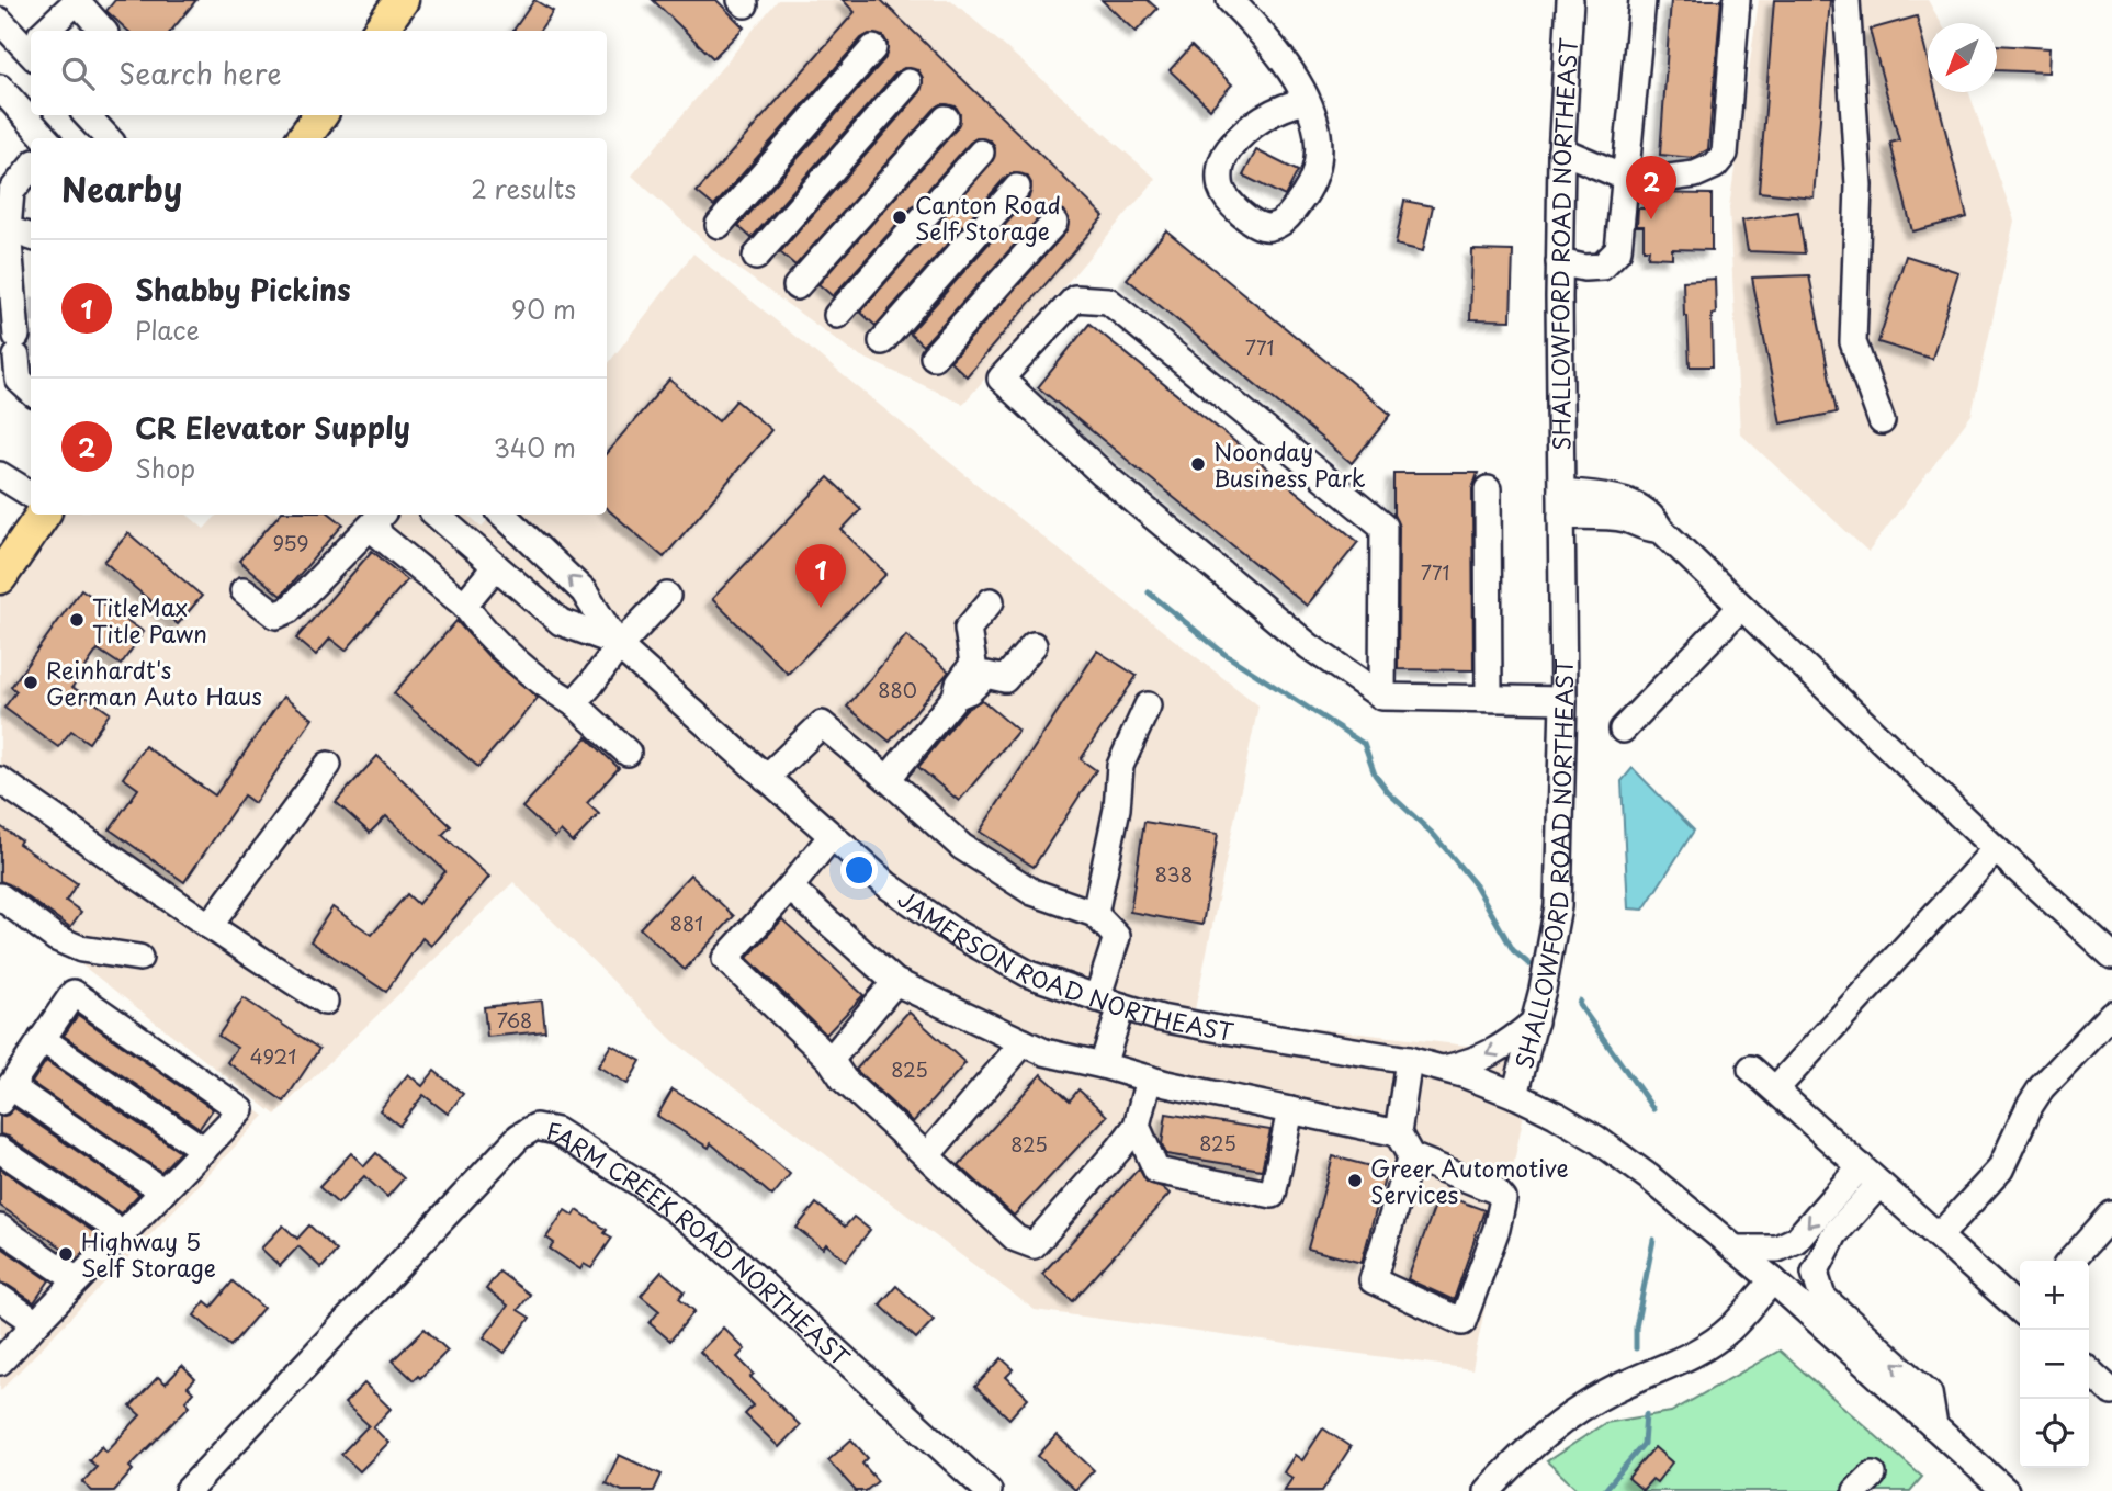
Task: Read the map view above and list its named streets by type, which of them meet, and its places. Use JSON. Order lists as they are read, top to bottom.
{
  "streets": {
    "street": ["SHALLOWFORD ROAD NORTHEAST", "JAMERSON ROAD NORTHEAST", "FARM CREEK ROAD NORTHEAST"]
  },
  "crossings": [
    ["SHALLOWFORD ROAD NORTHEAST", "JAMERSON ROAD NORTHEAST"]
  ],
  "places": [
    "Canton Road Self Storage",
    "Noonday Business Park",
    "TitleMax Title Pawn",
    "Reinhardt's German Auto Haus",
    "Greer Automotive Services",
    "Highway 5 Self Storage"
  ],
  "house_numbers": [
    "771",
    "959",
    "771",
    "880",
    "838",
    "881",
    "768",
    "4921",
    "825",
    "825",
    "825"
  ],
  "north": "bottom left",
  "page": {
    "search": "Search here",
    "heading": ["Nearby", "2 results"],
    "pins": ["2", "1"],
    "list": [
      {
        "mark": "1",
        "name": "Shabby Pickins",
        "note": "Place",
        "value": "90 m"
      },
      {
        "mark": "2",
        "name": "CR Elevator Supply",
        "note": "Shop",
        "value": "340 m"
      }
    ],
    "map_buttons": ["+", "−"]
  }
}
